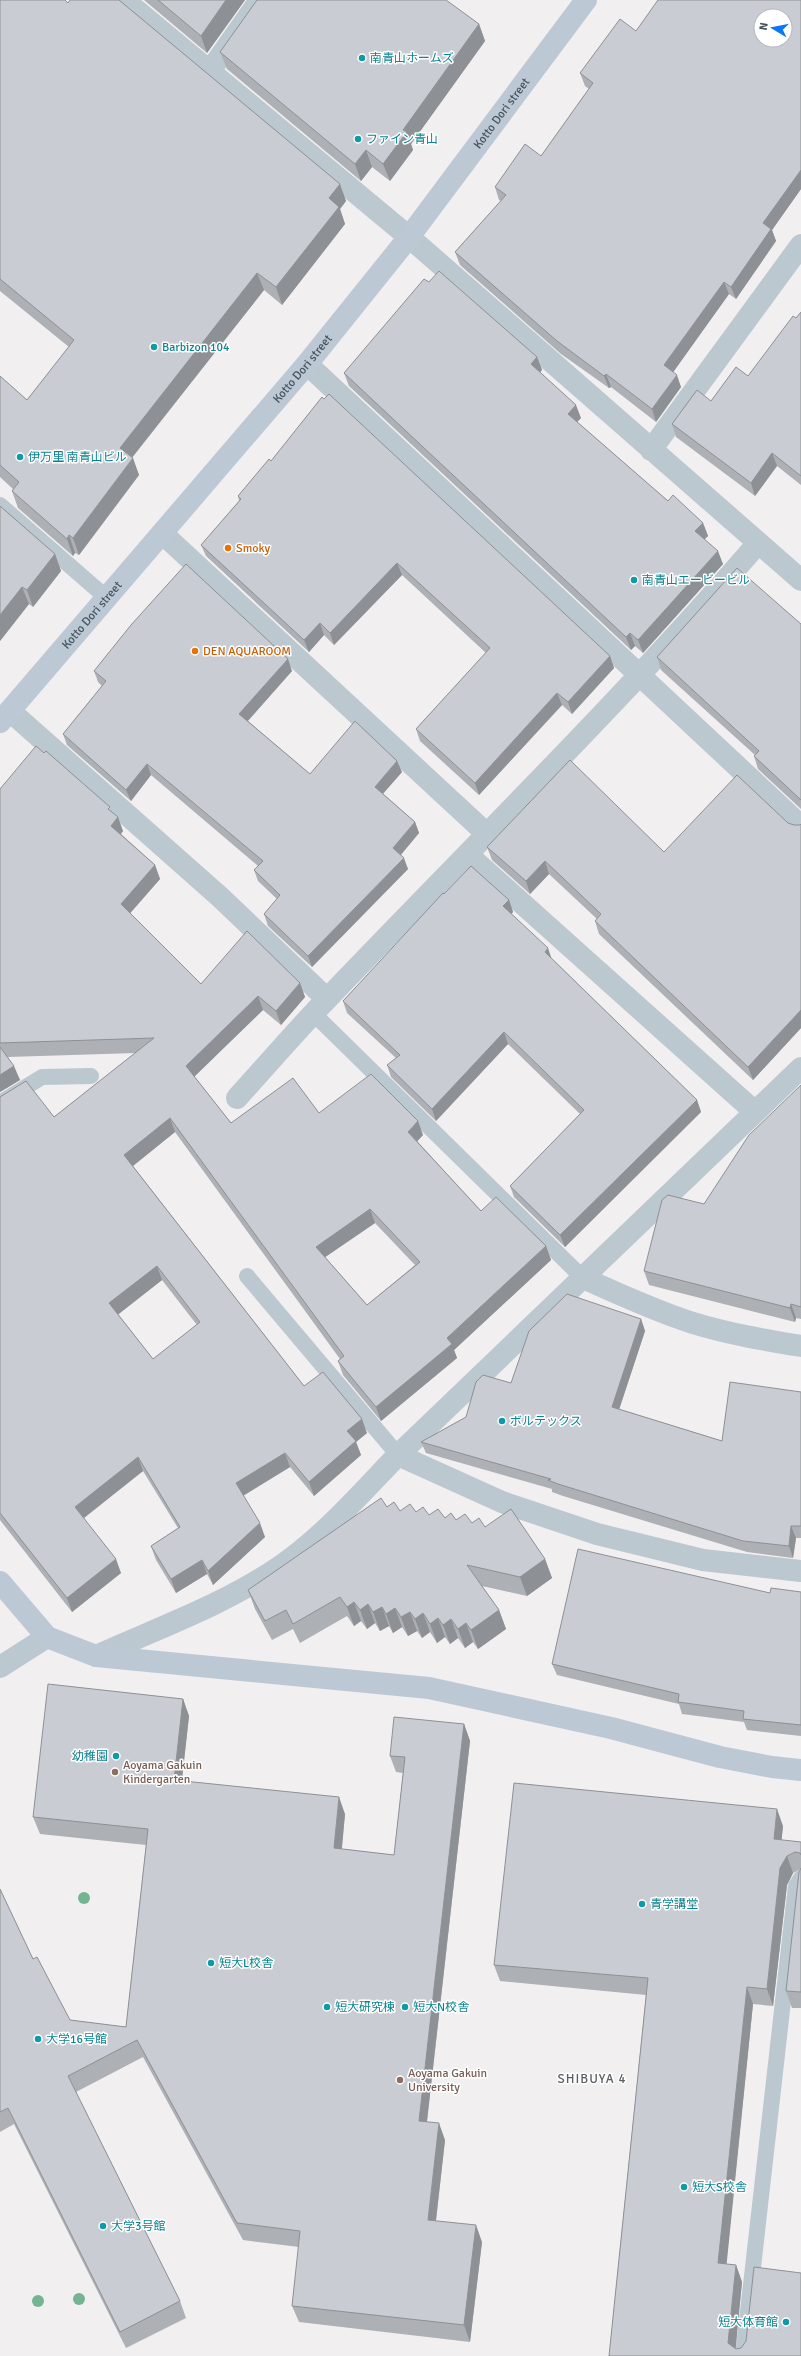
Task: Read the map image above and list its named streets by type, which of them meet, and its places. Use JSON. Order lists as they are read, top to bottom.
{
  "streets": {
    "street": ["Kotto Dori street"]
  },
  "districts": ["SHIBUYA 4"],
  "places": [
    "南青山ホームズ",
    "ファイン青山",
    "Barbizon 104",
    "伊万里 南青山ビル",
    "Smoky",
    "南青山エービービル",
    "DEN AQUAROOM",
    "ボルテックス",
    "幼稚園",
    "Aoyama Gakuin Kindergarten",
    "青学講堂",
    "短大L校舎",
    "短大研究棟",
    "短大N校舎",
    "大学16号館",
    "Aoyama Gakuin University",
    "短大S校舎",
    "大学3号館",
    "短大体育館"
  ],
  "north": "left"
}
